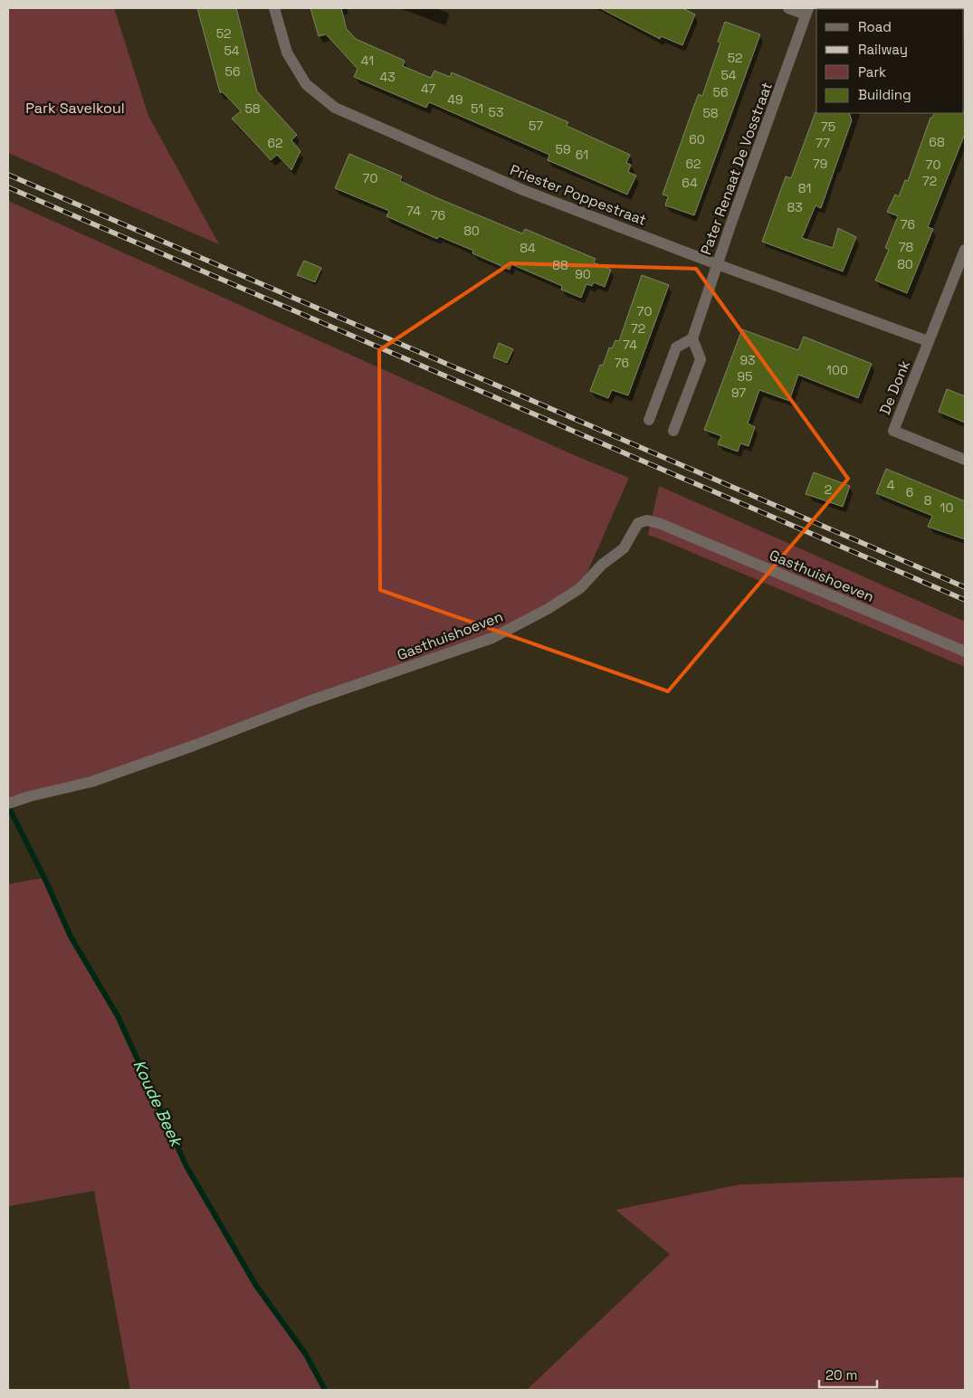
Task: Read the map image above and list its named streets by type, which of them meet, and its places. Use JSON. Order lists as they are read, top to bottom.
{
  "streets": {
    "street": [
      "Pater Renaat De Vosstraat",
      "Priester Poppestraat",
      "De Donk",
      "Gasthuishoeven"
    ]
  },
  "crossings": [
    ["Pater Renaat De Vosstraat", "Priester Poppestraat"],
    ["Priester Poppestraat", "De Donk"]
  ],
  "water": ["Koude Beek"],
  "parks": ["Park Savelkoul"],
  "house_numbers": [
    "52",
    "54",
    "52",
    "41",
    "56",
    "54",
    "43",
    "47",
    "56",
    "49",
    "58",
    "51",
    "53",
    "58",
    "57",
    "75",
    "60",
    "68",
    "62",
    "77",
    "59",
    "61",
    "62",
    "79",
    "70",
    "70",
    "72",
    "64",
    "81",
    "83",
    "74",
    "76",
    "76",
    "80",
    "78",
    "84",
    "80",
    "88",
    "90",
    "70",
    "72",
    "74",
    "93",
    "76",
    "100",
    "95",
    "97",
    "4",
    "2",
    "6",
    "8",
    "10"
  ],
  "legend": [
    "Road",
    "Railway",
    "Park",
    "Building"
  ],
  "scale_bar": "20 m"
}
